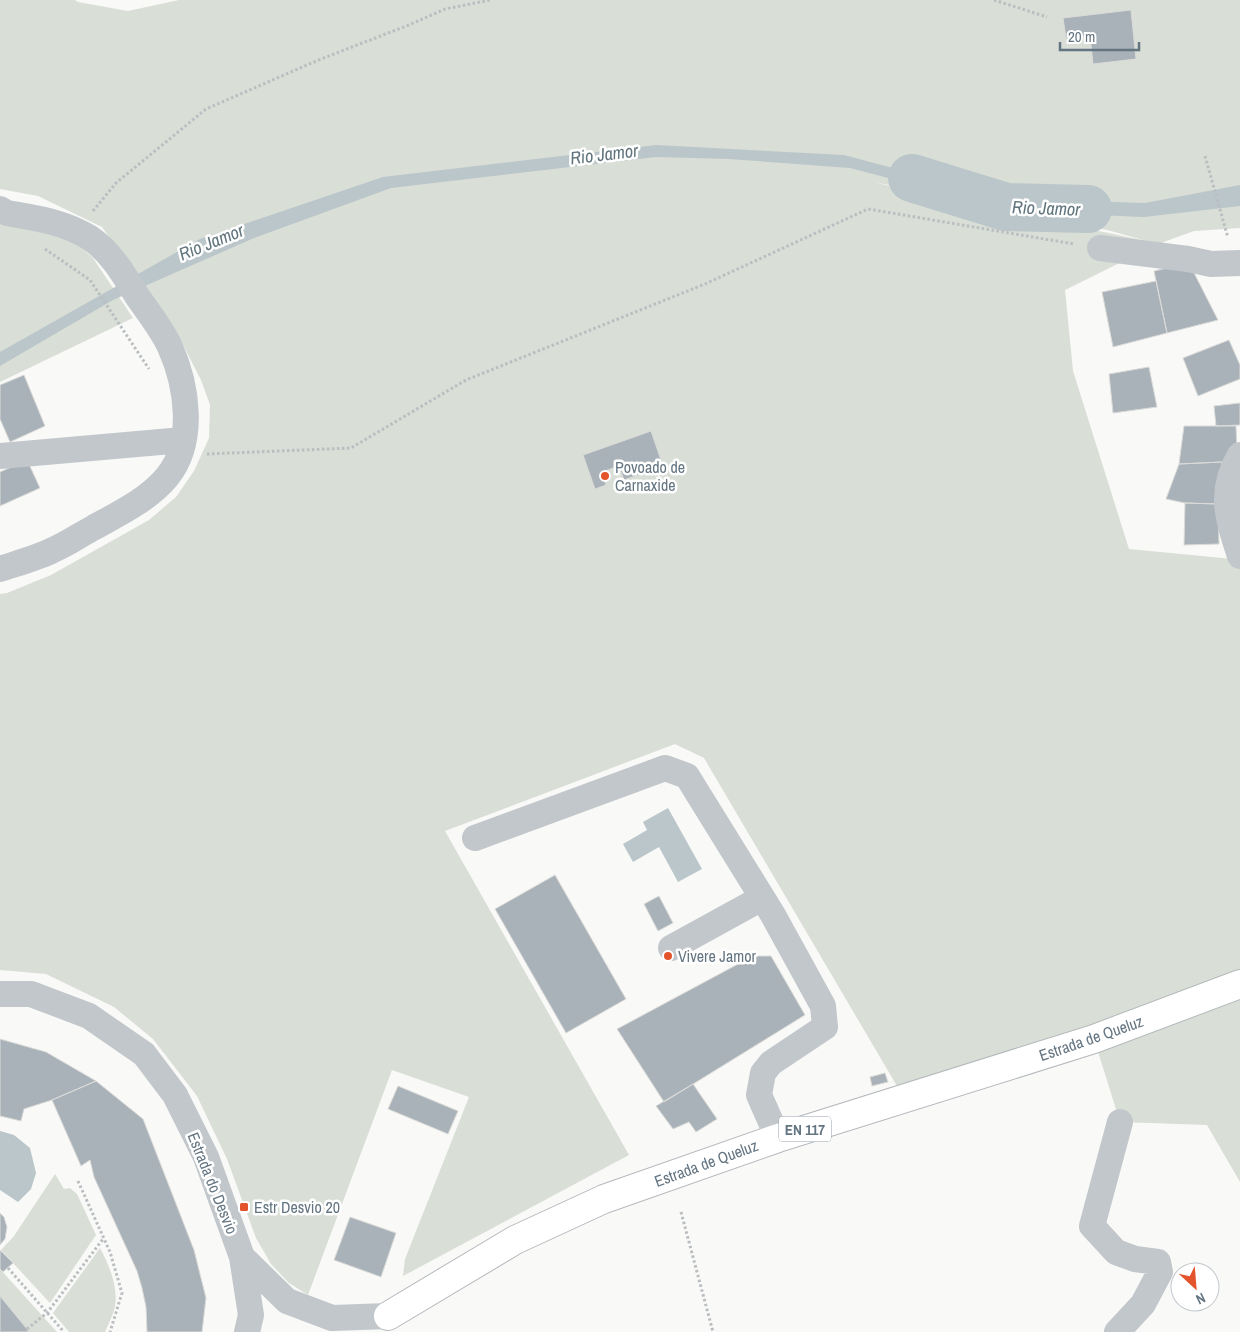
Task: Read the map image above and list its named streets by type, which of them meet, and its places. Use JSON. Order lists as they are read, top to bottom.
{
  "streets": {
    "main road": ["Estrada de Queluz", "EN 117"],
    "street": ["Estrada do Desvio"]
  },
  "crossings": [
    ["Estrada de Queluz", "Estrada do Desvio"]
  ],
  "water": ["Rio Jamor"],
  "places": {
    "other": ["Povoado de Carnaxide", "Vivere Jamor"],
    "transit": ["Estr Desvio 20"]
  },
  "scale_bar": "20 m",
  "north": "bottom right"
}
